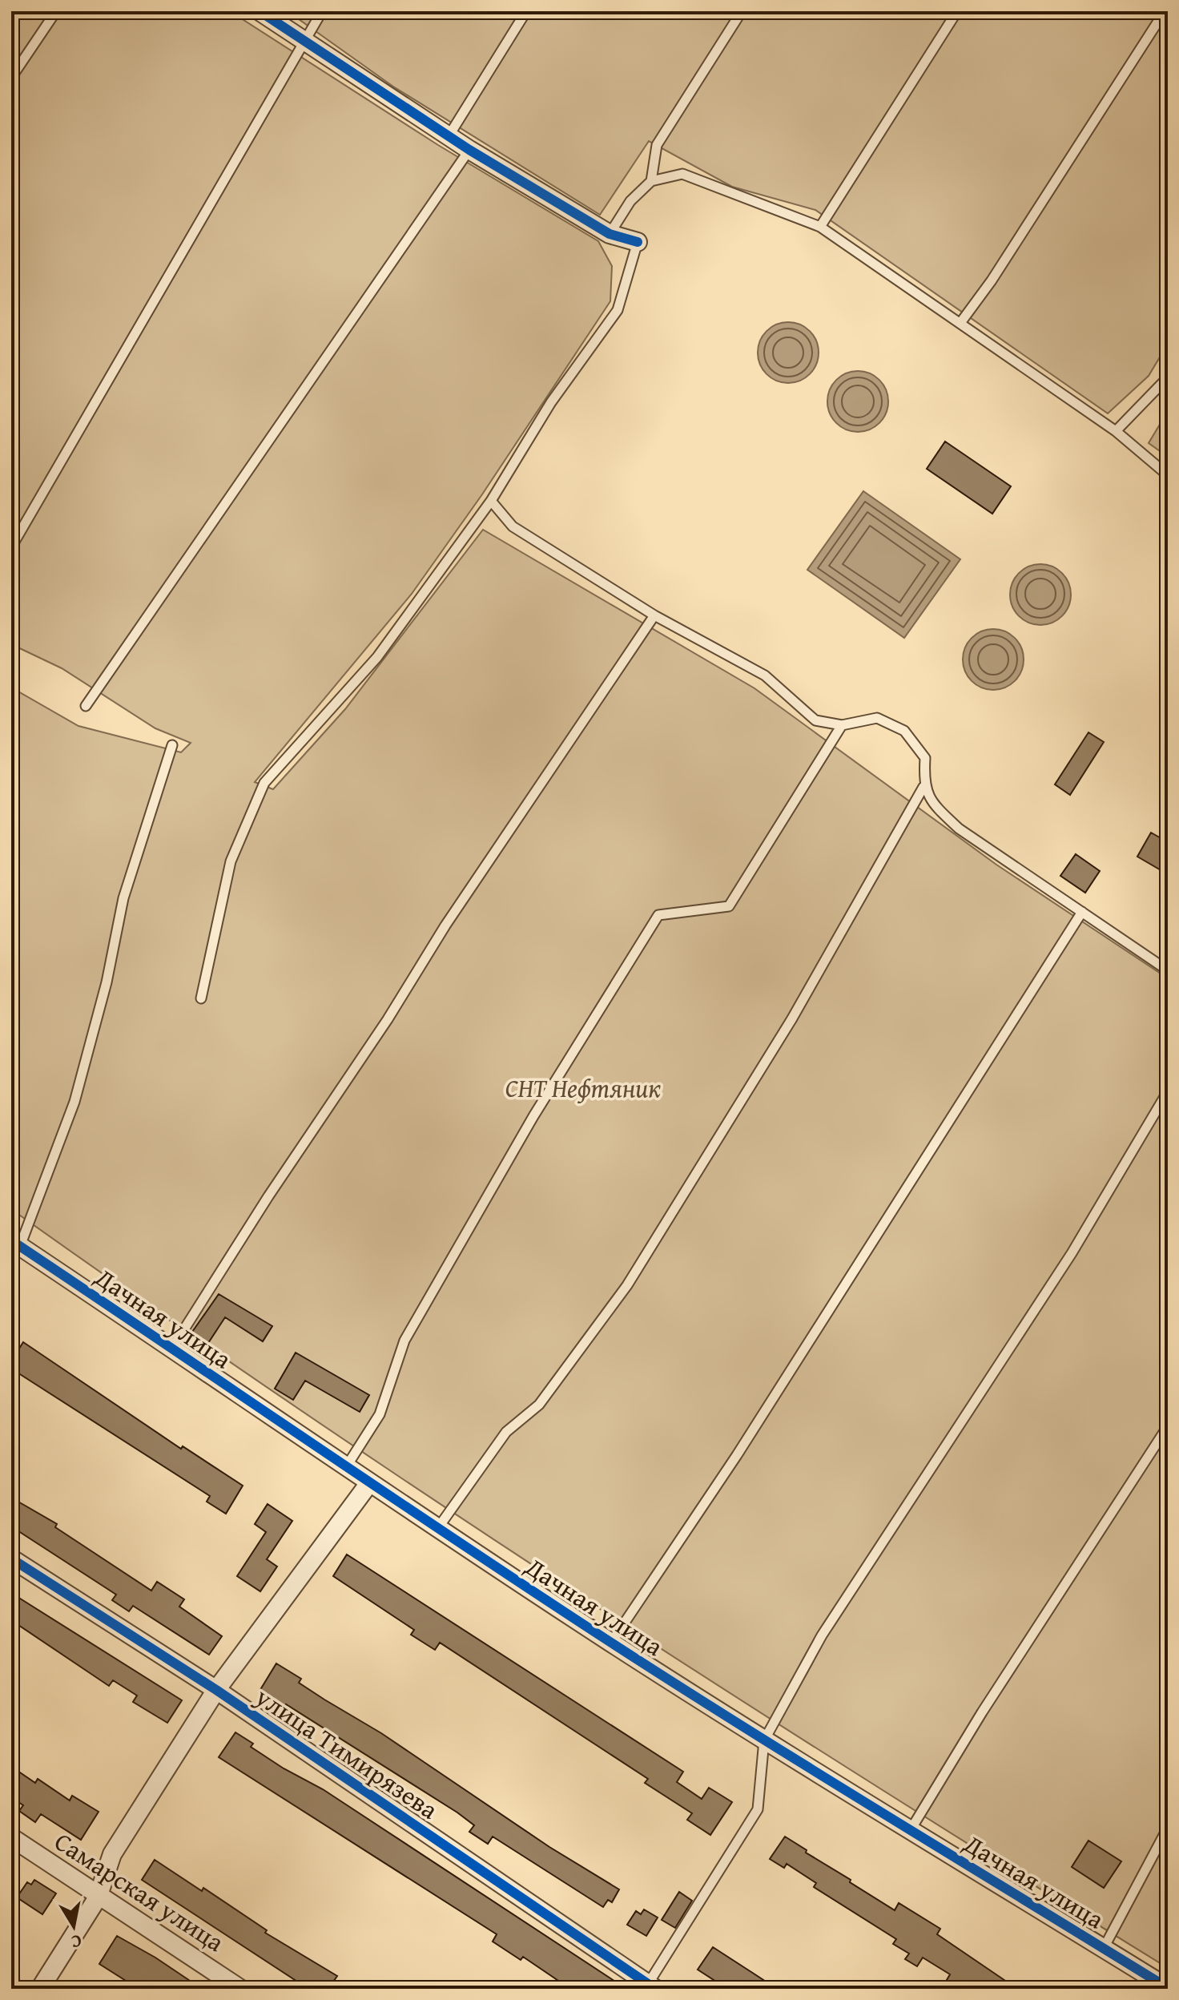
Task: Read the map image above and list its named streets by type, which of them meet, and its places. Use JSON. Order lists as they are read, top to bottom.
{
  "streets": {
    "street": ["Дачная улица", "улица Тимирязева", "Самарская улица"]
  },
  "parks": ["СНТ Нефтяник"],
  "north": "bottom"
}
